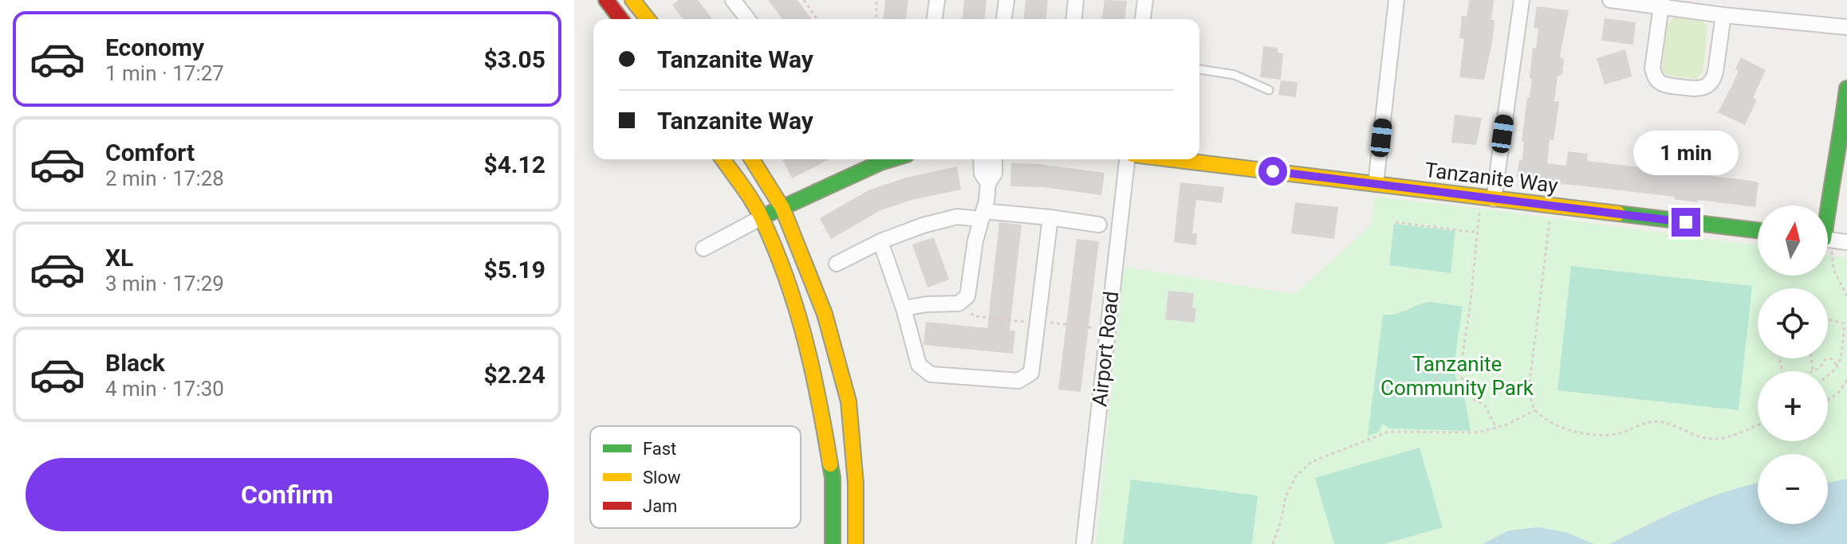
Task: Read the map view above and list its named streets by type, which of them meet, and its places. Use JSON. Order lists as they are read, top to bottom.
{
  "streets": {
    "street": ["Tanzanite Way", "Airport Road"]
  },
  "parks": ["Tanzanite Community Park"],
  "legend": ["Fast", "Slow", "Jam"],
  "north": "top",
  "page": {
    "list": [
      {
        "name": "Economy",
        "note": "1 min · 17:27",
        "value": "$3.05"
      },
      {
        "name": "Comfort",
        "note": "2 min · 17:28",
        "value": "$4.12"
      },
      {
        "name": "XL",
        "note": "3 min · 17:29",
        "value": "$5.19"
      },
      {
        "name": "Black",
        "note": "4 min · 17:30",
        "value": "$2.24"
      }
    ],
    "banner": ["Tanzanite Way", "Tanzanite Way"],
    "bubble": "1 min",
    "map_buttons": ["+", "−"],
    "buttons": "Confirm"
  }
}
